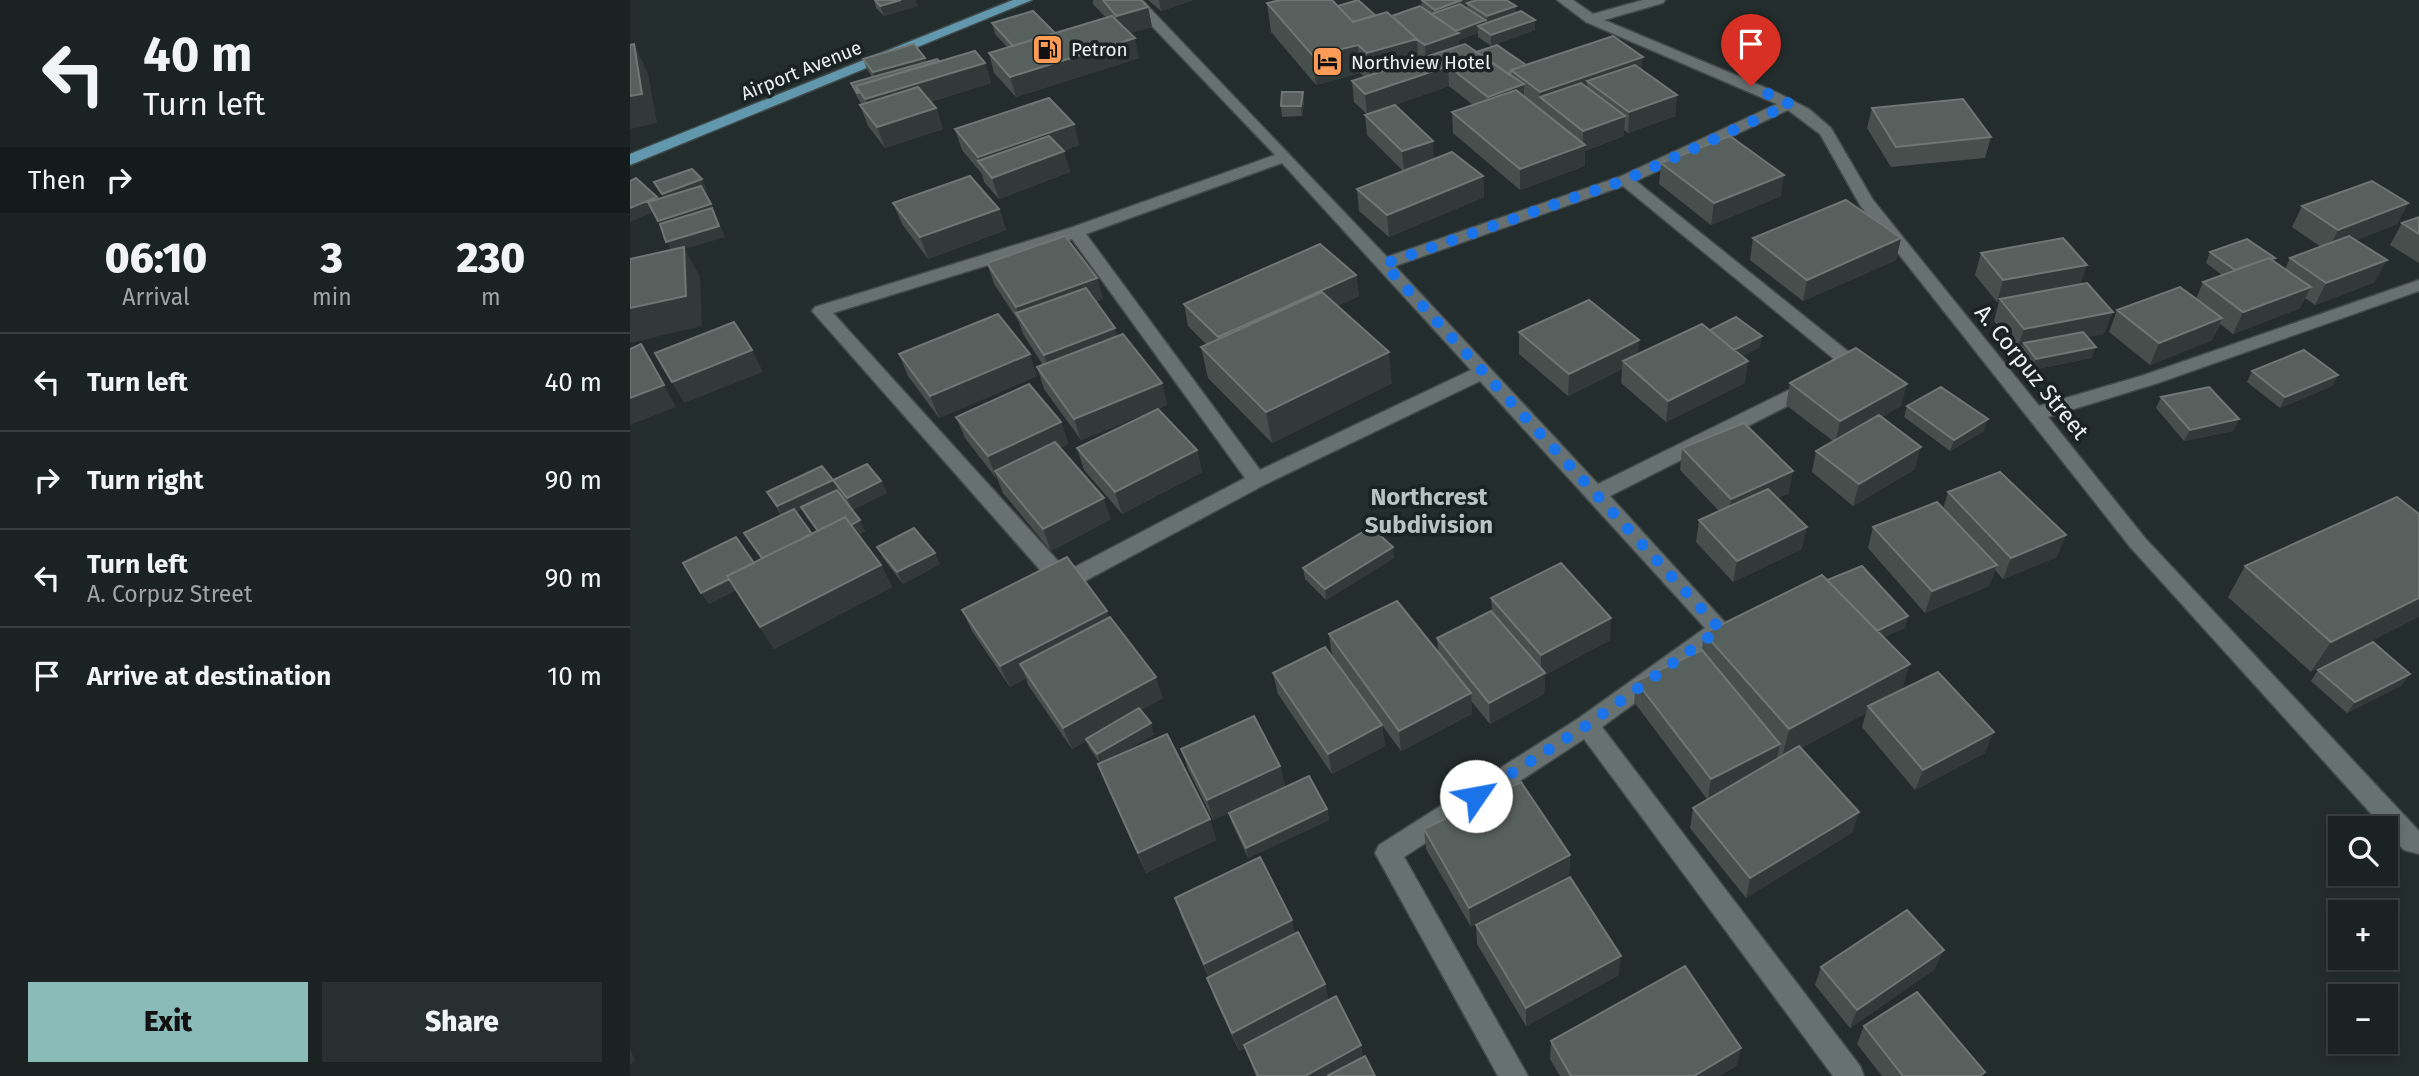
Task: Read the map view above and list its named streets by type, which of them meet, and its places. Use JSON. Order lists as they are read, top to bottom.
{
  "streets": {
    "main road": ["Airport Avenue"],
    "street": ["A. Corpuz Street"]
  },
  "districts": ["Northcrest Subdivision"],
  "places": {
    "fuel station": ["Petron"],
    "hotel": ["Northview Hotel"]
  },
  "page": {
    "turn": ["40 m", "Turn left"],
    "then": "Then",
    "eta": [
      "06:10",
      "Arrival",
      "3",
      "min",
      "230",
      "m"
    ],
    "list": [
      {
        "name": "Turn left",
        "value": "40 m"
      },
      {
        "name": "Turn right",
        "value": "90 m"
      },
      {
        "name": "Turn left",
        "note": "A. Corpuz Street",
        "value": "90 m"
      },
      {
        "name": "Arrive at destination",
        "value": "10 m"
      }
    ],
    "map_buttons": ["+", "−"],
    "buttons": ["Exit", "Share"]
  }
}
